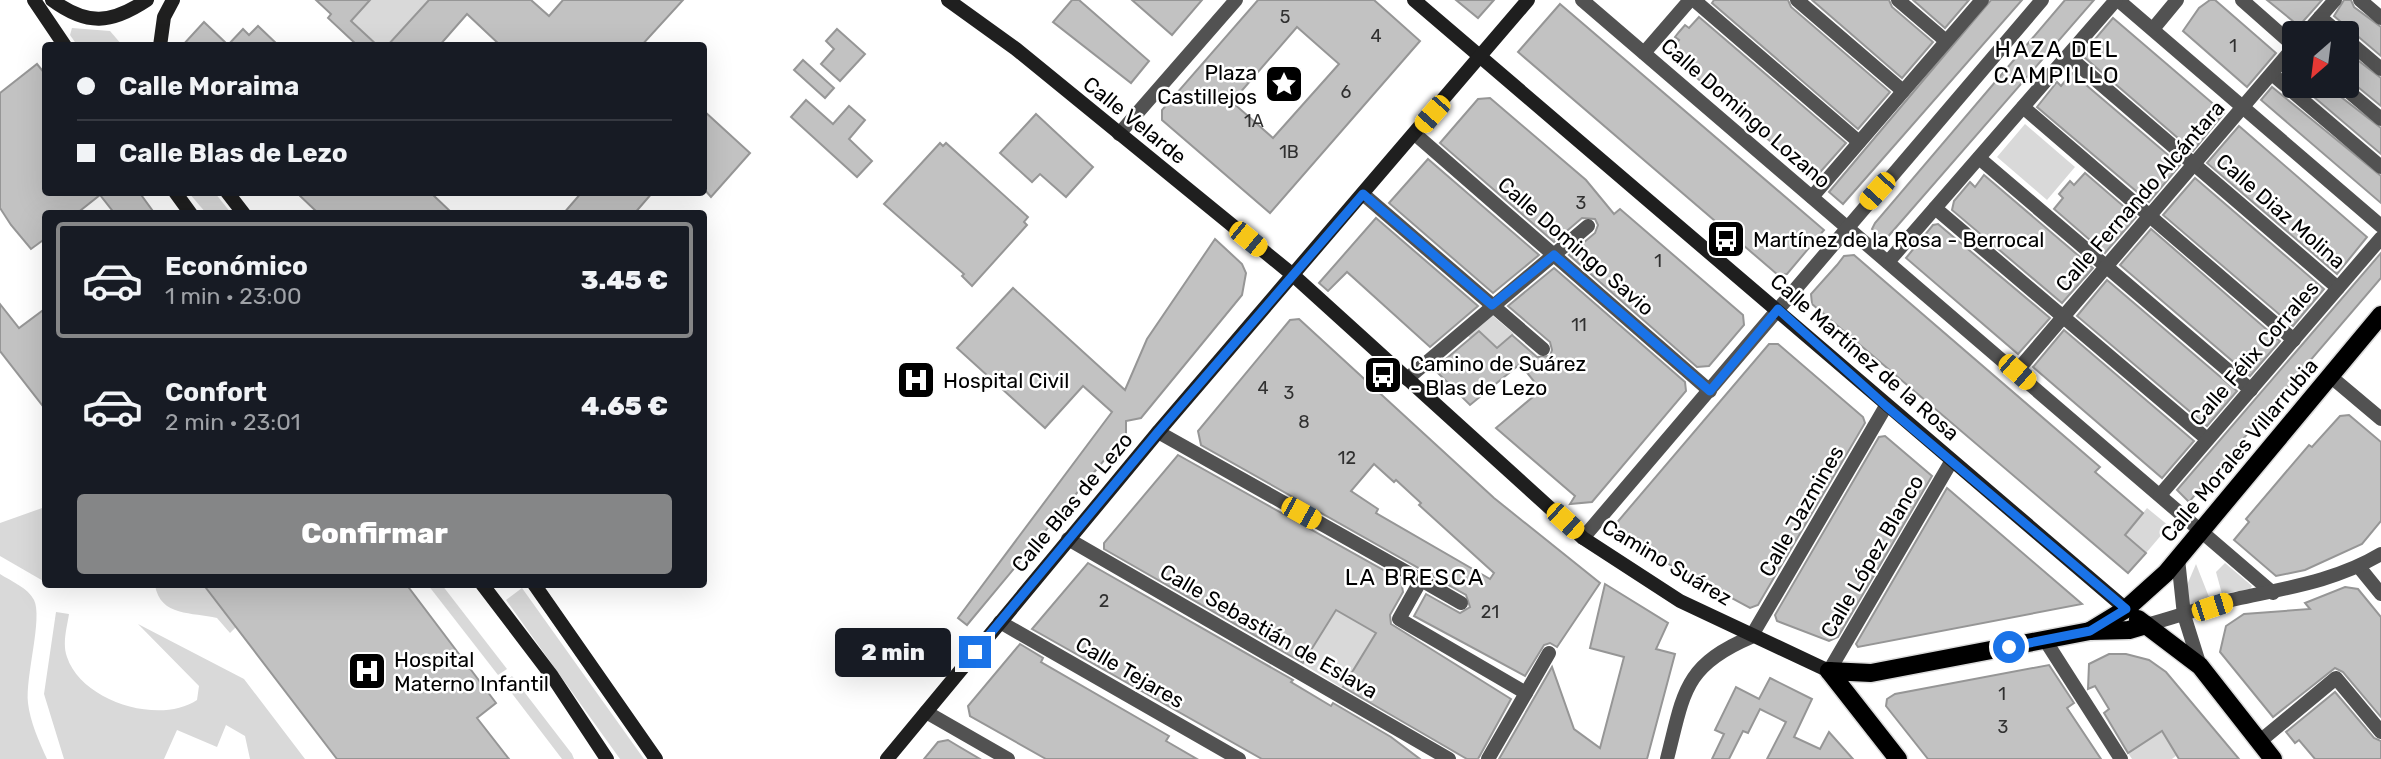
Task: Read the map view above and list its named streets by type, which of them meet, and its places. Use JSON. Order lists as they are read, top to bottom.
{
  "streets": {
    "main road": [
      "Calle Velarde",
      "Calle Martínez de la Rosa",
      "Calle Morales Villarrubia",
      "Calle Blas de Lezo",
      "Camino Suárez"
    ],
    "street": [
      "Calle Domingo Lozano",
      "Calle Fernando Alcántara",
      "Calle Diaz Molina",
      "Calle Domingo Savio",
      "Calle Félix Corrales",
      "Calle Jazmines",
      "Calle López Blanco",
      "Calle Sebastián de Eslava",
      "Calle Tejares"
    ]
  },
  "crossings": [
    ["Calle Domingo Lozano", "Calle Fernando Alcántara"],
    ["Calle Domingo Lozano", "Calle Félix Corrales"],
    ["Calle Domingo Lozano", "Calle Morales Villarrubia"],
    ["Calle Velarde", "Calle Blas de Lezo"],
    ["Calle Velarde", "Camino Suárez"],
    ["Calle Fernando Alcántara", "Calle Diaz Molina"],
    ["Calle Diaz Molina", "Calle Félix Corrales"],
    ["Calle Domingo Savio", "Calle Blas de Lezo"],
    ["Calle Martínez de la Rosa", "Calle Morales Villarrubia"],
    ["Calle Martínez de la Rosa", "Calle Blas de Lezo"],
    ["Calle Martínez de la Rosa", "Calle Jazmines"],
    ["Calle Martínez de la Rosa", "Calle López Blanco"],
    ["Calle Blas de Lezo", "Camino Suárez"],
    ["Calle Blas de Lezo", "Calle Sebastián de Eslava"],
    ["Calle Blas de Lezo", "Calle Tejares"],
    ["Calle Jazmines", "Camino Suárez"],
    ["Calle López Blanco", "Camino Suárez"]
  ],
  "districts": ["HAZA DEL CAMPILLO", "LA BRESCA"],
  "places": {
    "place": ["Plaza Castillejos"],
    "bus stop": ["Martínez de la Rosa - Berrocal", "Camino de Suárez - Blas de Lezo"],
    "hospital": ["Hospital Civil", "Hospital Materno Infantil"]
  },
  "house_numbers": [
    "5",
    "4",
    "1",
    "6",
    "1A",
    "1B",
    "3",
    "1",
    "11",
    "4",
    "3",
    "8",
    "12",
    "2",
    "21",
    "1",
    "3"
  ],
  "north": "bottom left",
  "page": {
    "banner": ["Calle Moraima", "Calle Blas de Lezo"],
    "list": [
      {
        "name": "Económico",
        "note": "1 min · 23:00",
        "value": "3.45 €"
      },
      {
        "name": "Confort",
        "note": "2 min · 23:01",
        "value": "4.65 €"
      }
    ],
    "buttons": "Confirmar",
    "bubble": "2 min"
  }
}
